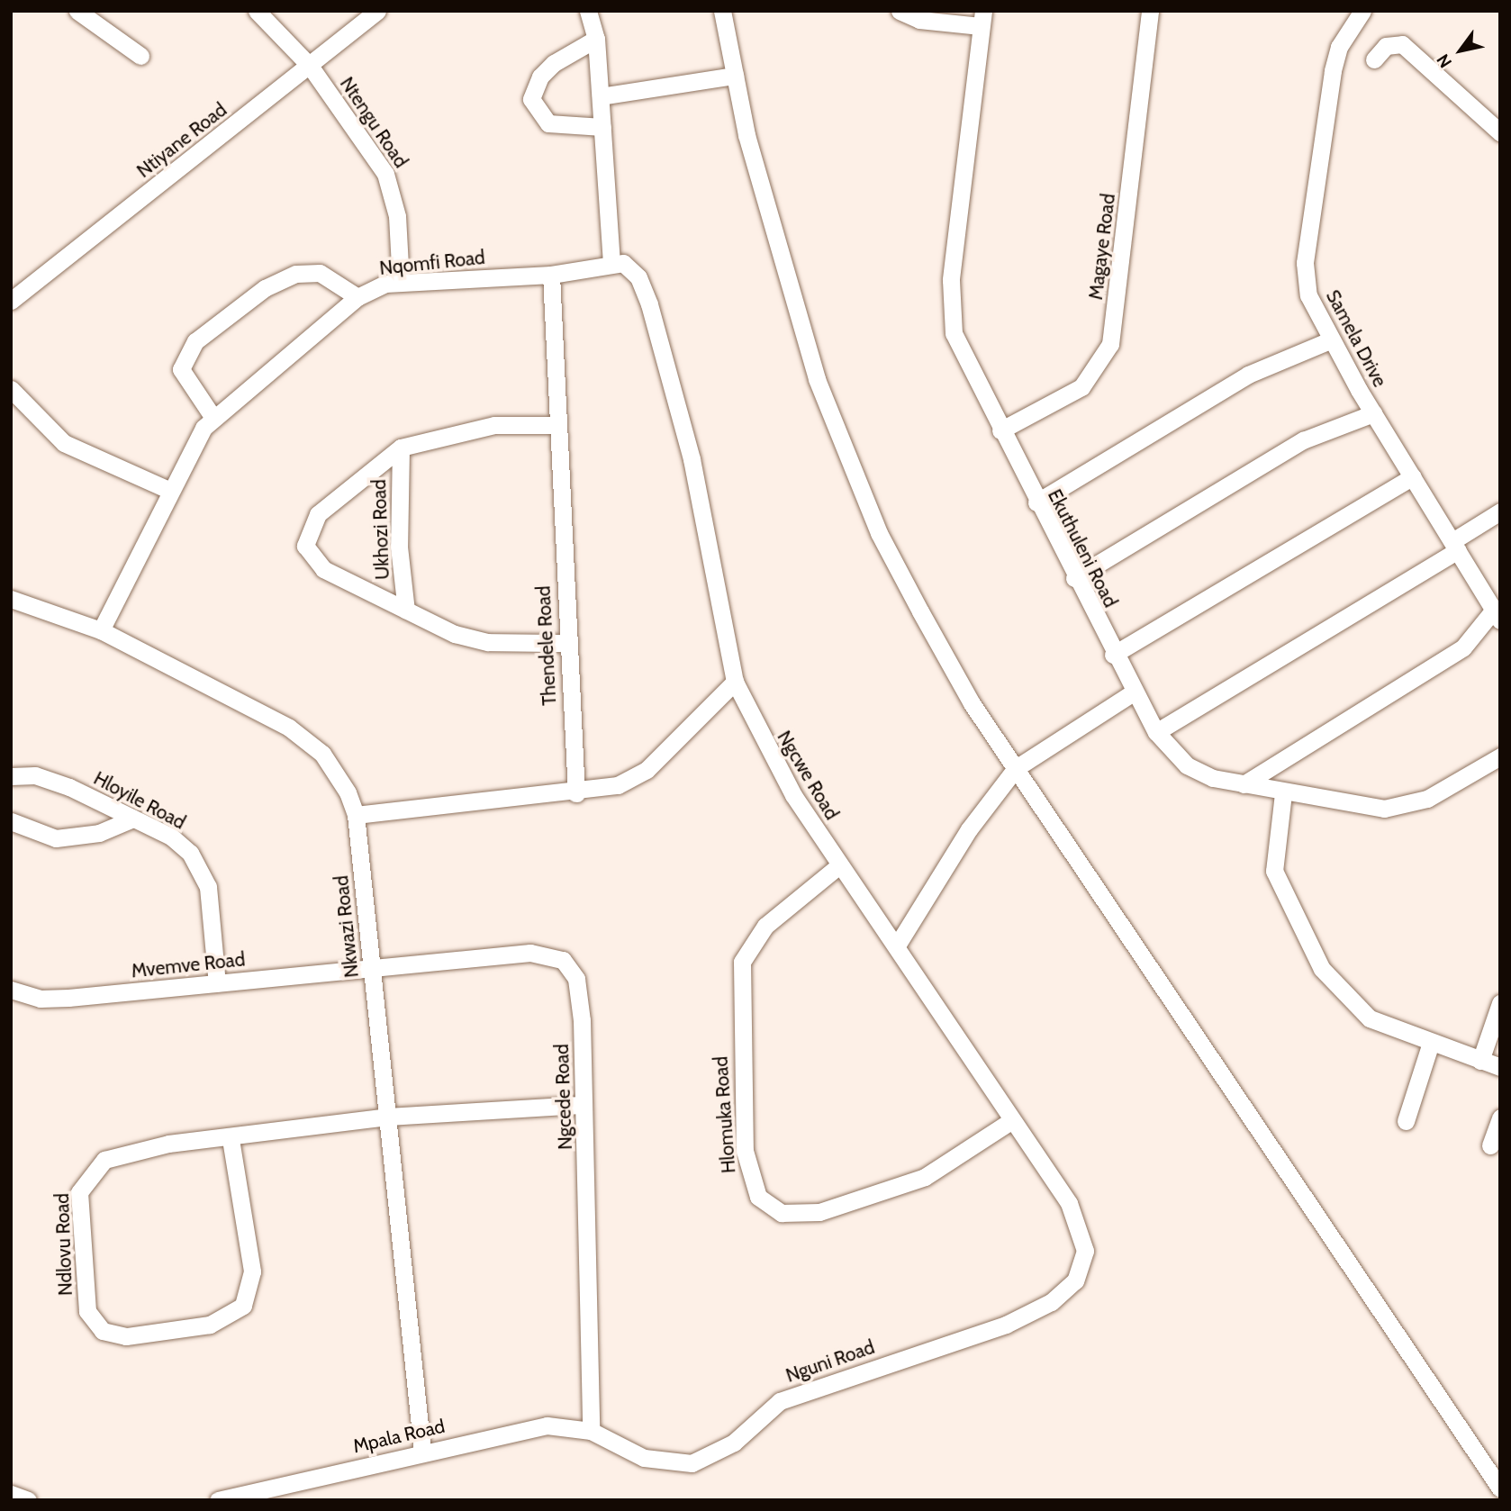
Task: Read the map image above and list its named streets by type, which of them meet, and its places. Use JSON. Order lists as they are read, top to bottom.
{
  "streets": {
    "street": [
      "Ntengu Road",
      "Ntiyane Road",
      "Magaye Road",
      "Nqomfi Road",
      "Samela Drive",
      "Ukhozi Road",
      "Ekuthuleni Road",
      "Thendele Road",
      "Ngcwe Road",
      "Hloyile Road",
      "Nkwazi Road",
      "Mvemve Road",
      "Ngcede Road",
      "Hlomuka Road",
      "Ndlovu Road",
      "Nguni Road",
      "Mpala Road"
    ]
  },
  "crossings": [
    ["Ntengu Road", "Ntiyane Road"],
    ["Ntengu Road", "Nqomfi Road"],
    ["Magaye Road", "Ekuthuleni Road"],
    ["Nqomfi Road", "Thendele Road"],
    ["Nqomfi Road", "Ngcwe Road"],
    ["Nqomfi Road", "Nkwazi Road"],
    ["Ukhozi Road", "Thendele Road"],
    ["Ngcwe Road", "Hlomuka Road"],
    ["Ngcwe Road", "Nguni Road"],
    ["Hloyile Road", "Mvemve Road"],
    ["Nkwazi Road", "Mvemve Road"],
    ["Nkwazi Road", "Ngcede Road"],
    ["Nkwazi Road", "Ndlovu Road"],
    ["Nkwazi Road", "Mpala Road"],
    ["Mvemve Road", "Ngcede Road"],
    ["Ngcede Road", "Ndlovu Road"],
    ["Ngcede Road", "Nguni Road"],
    ["Ngcede Road", "Mpala Road"],
    ["Nguni Road", "Mpala Road"]
  ],
  "north": "bottom left"
}
